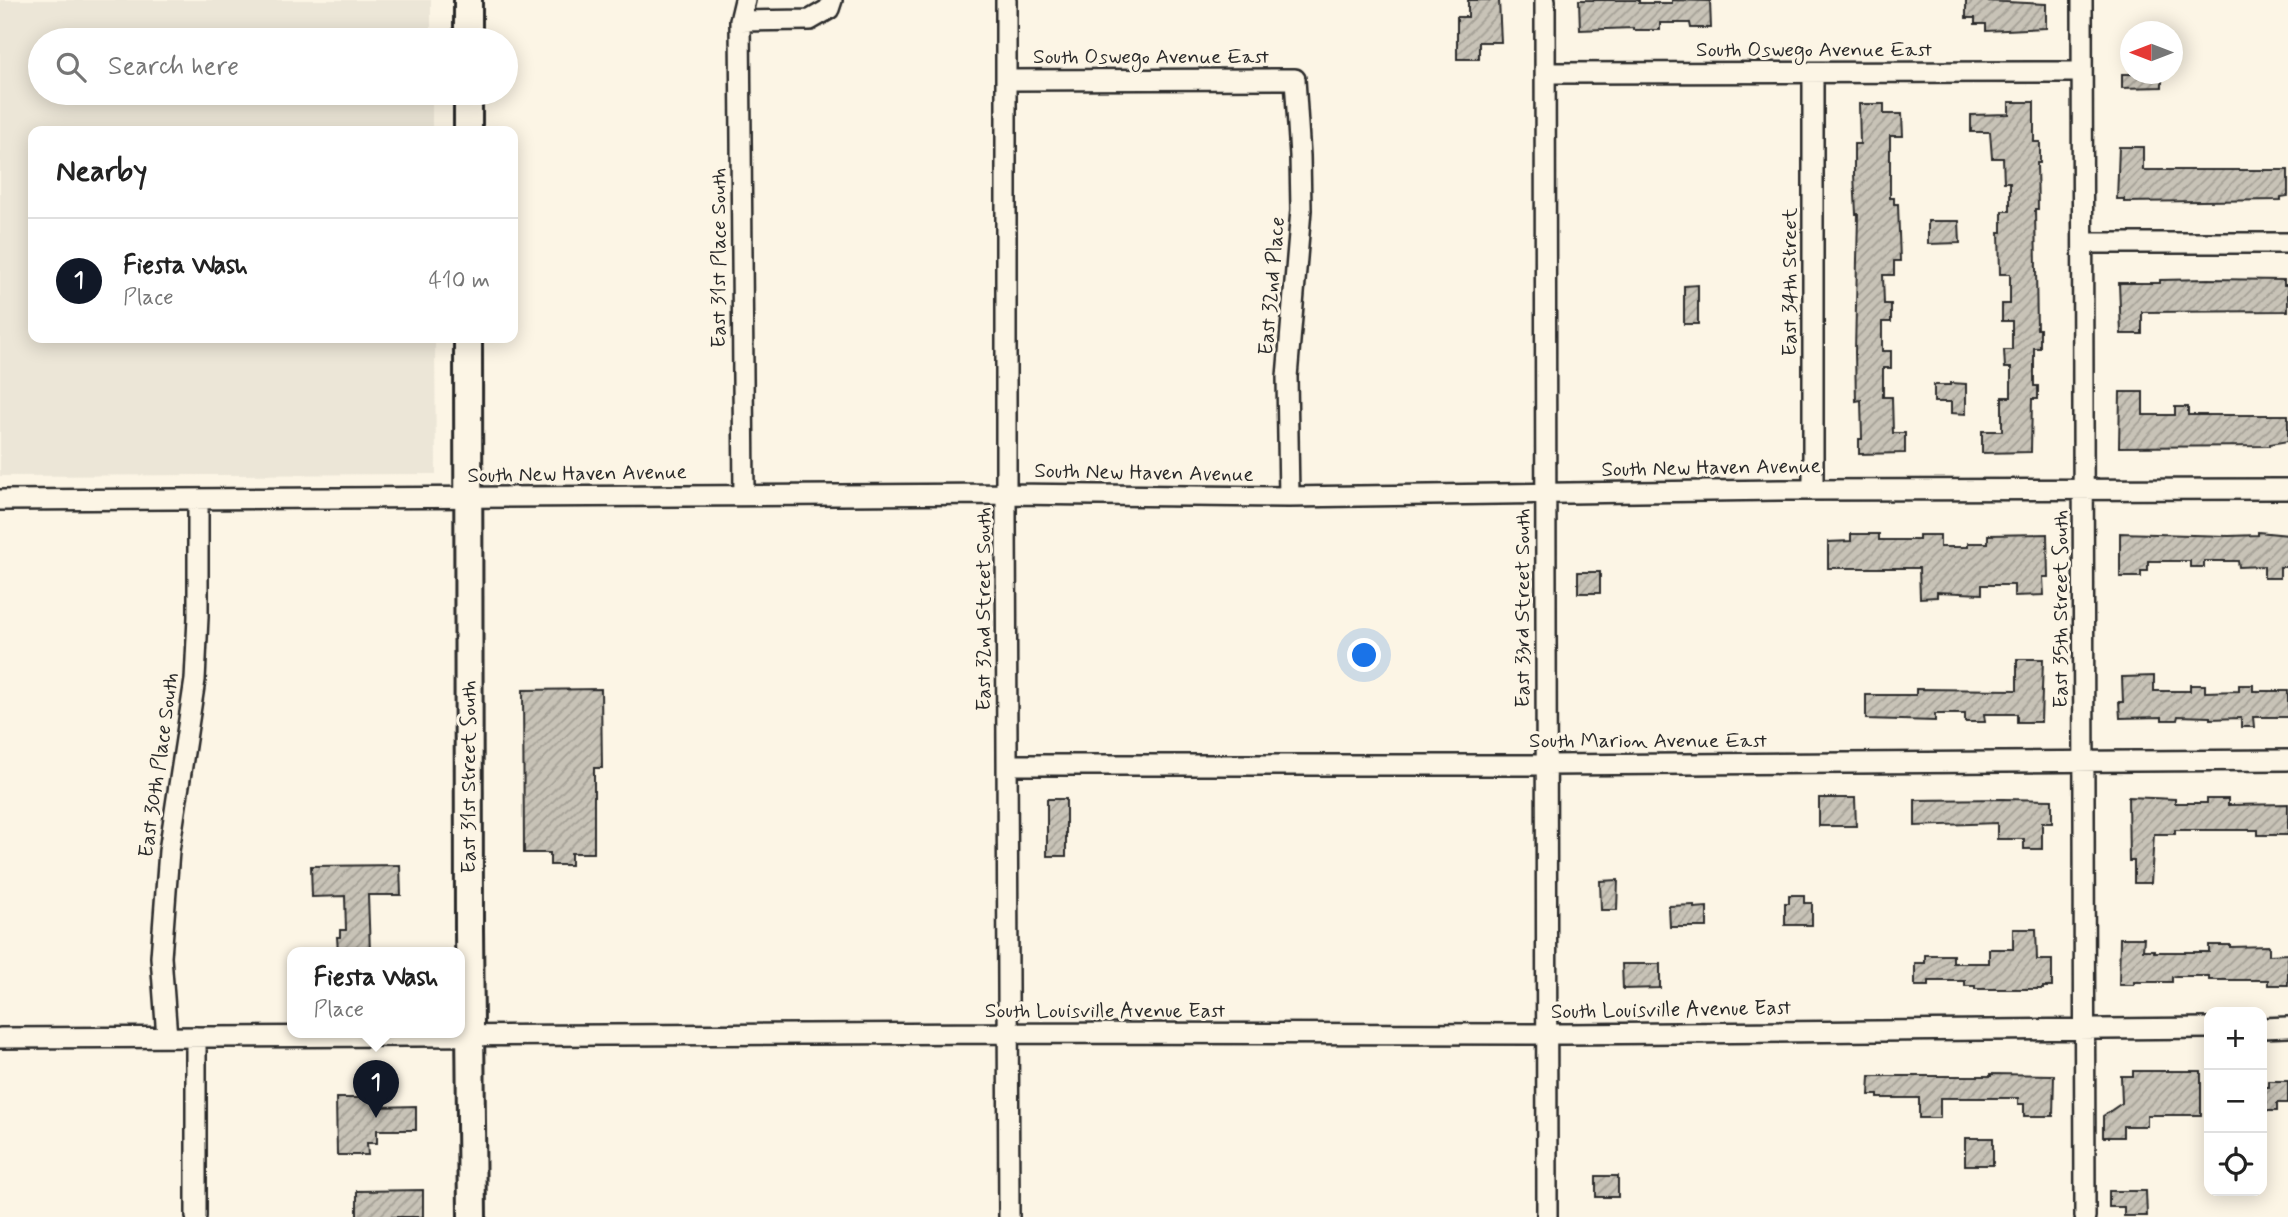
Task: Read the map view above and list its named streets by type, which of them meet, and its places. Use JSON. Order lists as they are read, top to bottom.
{
  "streets": {
    "main road": ["East 31st Street South"],
    "street": [
      "South Oswego Avenue East",
      "East 31st Place South",
      "East 34th Street",
      "East 32nd Place",
      "South New Haven Avenue",
      "East 33rd Street South",
      "East 32nd Street South",
      "East 35th Street South",
      "South Marion Avenue East",
      "East 30th Place South",
      "South Louisville Avenue East"
    ]
  },
  "crossings": [
    ["South Oswego Avenue East", "East 34th Street"],
    ["South Oswego Avenue East", "East 32nd Place"],
    ["South Oswego Avenue East", "East 33rd Street South"],
    ["South Oswego Avenue East", "East 32nd Street South"],
    ["South Oswego Avenue East", "East 35th Street South"],
    ["East 31st Place South", "South New Haven Avenue"],
    ["East 34th Street", "South New Haven Avenue"],
    ["East 32nd Place", "South New Haven Avenue"],
    ["South New Haven Avenue", "East 33rd Street South"],
    ["South New Haven Avenue", "East 32nd Street South"],
    ["South New Haven Avenue", "East 35th Street South"],
    ["South New Haven Avenue", "East 30th Place South"],
    ["South New Haven Avenue", "East 31st Street South"],
    ["East 33rd Street South", "South Marion Avenue East"],
    ["East 33rd Street South", "South Louisville Avenue East"],
    ["East 32nd Street South", "South Marion Avenue East"],
    ["East 32nd Street South", "South Louisville Avenue East"],
    ["East 35th Street South", "South Marion Avenue East"],
    ["East 35th Street South", "South Louisville Avenue East"],
    ["East 30th Place South", "South Louisville Avenue East"],
    ["East 31st Street South", "South Louisville Avenue East"]
  ],
  "north": "left",
  "page": {
    "search": "Search here",
    "heading": "Nearby",
    "list": [
      {
        "mark": "1",
        "name": "Fiesta Wash",
        "note": "Place",
        "value": "410 m"
      }
    ],
    "popup": ["Fiesta Wash", "Place"],
    "map_buttons": ["+", "−"],
    "pins": "1"
  }
}
